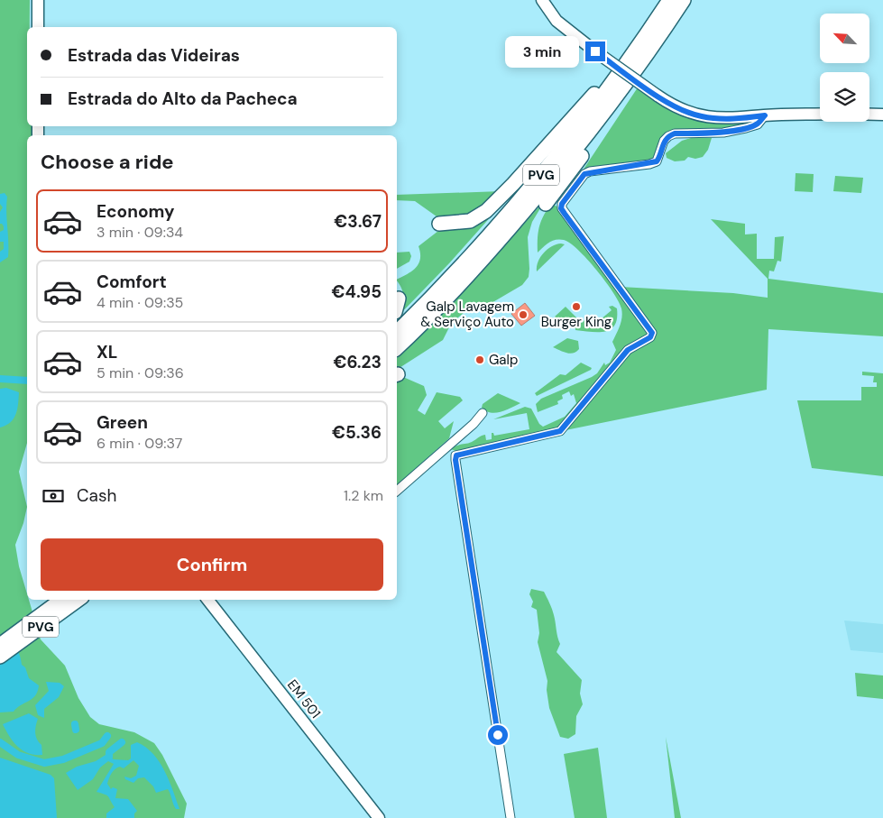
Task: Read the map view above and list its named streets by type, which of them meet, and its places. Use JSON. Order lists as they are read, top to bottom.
{
  "streets": {
    "highway": ["PVG"],
    "street": ["EM 501"]
  },
  "places": ["Burger King", "Galp Lavagem & Serviço Auto", "Galp"],
  "north": "top left",
  "page": {
    "banner": ["Estrada das Videiras", "Estrada do Alto da Pacheca"],
    "bubble": "3 min",
    "heading": "Choose a ride",
    "list": [
      {
        "name": "Economy",
        "note": "3 min · 09:34",
        "value": "€3.67"
      },
      {
        "name": "Comfort",
        "note": "4 min · 09:35",
        "value": "€4.95"
      },
      {
        "name": "XL",
        "note": "5 min · 09:36",
        "value": "€6.23"
      },
      {
        "name": "Green",
        "note": "6 min · 09:37",
        "value": "€5.36"
      }
    ],
    "pay": ["Cash", "1.2 km"],
    "buttons": "Confirm"
  }
}
